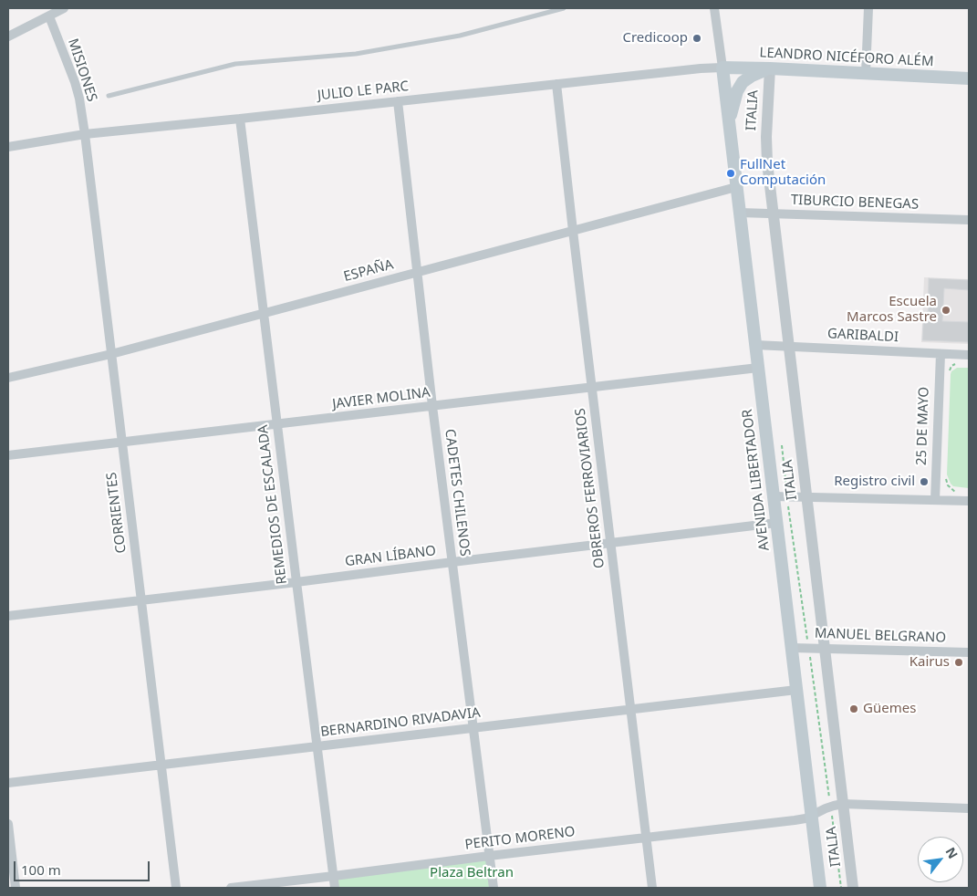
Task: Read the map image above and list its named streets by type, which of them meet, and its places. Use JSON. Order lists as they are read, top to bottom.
{
  "streets": {
    "main road": ["LEANDRO NICÉFORO ALÉM", "AVENIDA LIBERTADOR"],
    "street": [
      "MISIONES",
      "JULIO LE PARC",
      "ITALIA",
      "TIBURCIO BENEGAS",
      "ESPAÑA",
      "GARIBALDI",
      "JAVIER MOLINA",
      "25 DE MAYO",
      "OBREROS FERROVIARIOS",
      "CADETES CHILENOS",
      "REMEDIOS DE ESCALADA",
      "CORRIENTES",
      "GRAN LÍBANO",
      "MANUEL BELGRANO",
      "BERNARDINO RIVADAVIA",
      "PERITO MORENO"
    ]
  },
  "crossings": [
    ["LEANDRO NICÉFORO ALÉM", "JULIO LE PARC"],
    ["LEANDRO NICÉFORO ALÉM", "ITALIA"],
    ["LEANDRO NICÉFORO ALÉM", "AVENIDA LIBERTADOR"],
    ["MISIONES", "JULIO LE PARC"],
    ["MISIONES", "CORRIENTES"],
    ["JULIO LE PARC", "AVENIDA LIBERTADOR"],
    ["JULIO LE PARC", "OBREROS FERROVIARIOS"],
    ["JULIO LE PARC", "CADETES CHILENOS"],
    ["JULIO LE PARC", "REMEDIOS DE ESCALADA"],
    ["JULIO LE PARC", "CORRIENTES"],
    ["ITALIA", "TIBURCIO BENEGAS"],
    ["ITALIA", "GARIBALDI"],
    ["ITALIA", "MANUEL BELGRANO"],
    ["ITALIA", "PERITO MORENO"],
    ["TIBURCIO BENEGAS", "AVENIDA LIBERTADOR"],
    ["ESPAÑA", "AVENIDA LIBERTADOR"],
    ["ESPAÑA", "OBREROS FERROVIARIOS"],
    ["ESPAÑA", "CADETES CHILENOS"],
    ["ESPAÑA", "REMEDIOS DE ESCALADA"],
    ["ESPAÑA", "CORRIENTES"],
    ["GARIBALDI", "25 DE MAYO"],
    ["GARIBALDI", "AVENIDA LIBERTADOR"],
    ["JAVIER MOLINA", "AVENIDA LIBERTADOR"],
    ["JAVIER MOLINA", "OBREROS FERROVIARIOS"],
    ["JAVIER MOLINA", "CADETES CHILENOS"],
    ["JAVIER MOLINA", "REMEDIOS DE ESCALADA"],
    ["JAVIER MOLINA", "CORRIENTES"],
    ["AVENIDA LIBERTADOR", "GRAN LÍBANO"],
    ["AVENIDA LIBERTADOR", "MANUEL BELGRANO"],
    ["AVENIDA LIBERTADOR", "BERNARDINO RIVADAVIA"],
    ["AVENIDA LIBERTADOR", "PERITO MORENO"],
    ["OBREROS FERROVIARIOS", "GRAN LÍBANO"],
    ["OBREROS FERROVIARIOS", "BERNARDINO RIVADAVIA"],
    ["OBREROS FERROVIARIOS", "PERITO MORENO"],
    ["CADETES CHILENOS", "GRAN LÍBANO"],
    ["CADETES CHILENOS", "BERNARDINO RIVADAVIA"],
    ["CADETES CHILENOS", "PERITO MORENO"],
    ["REMEDIOS DE ESCALADA", "GRAN LÍBANO"],
    ["REMEDIOS DE ESCALADA", "BERNARDINO RIVADAVIA"],
    ["REMEDIOS DE ESCALADA", "PERITO MORENO"],
    ["CORRIENTES", "GRAN LÍBANO"],
    ["CORRIENTES", "BERNARDINO RIVADAVIA"]
  ],
  "parks": ["Plaza Beltran"],
  "places": [
    "Credicoop",
    "FullNet Computación",
    "Escuela Marcos Sastre",
    "Registro civil",
    "Kairus",
    "Güemes"
  ],
  "scale_bar": "100 m",
  "north": "top right"
}
